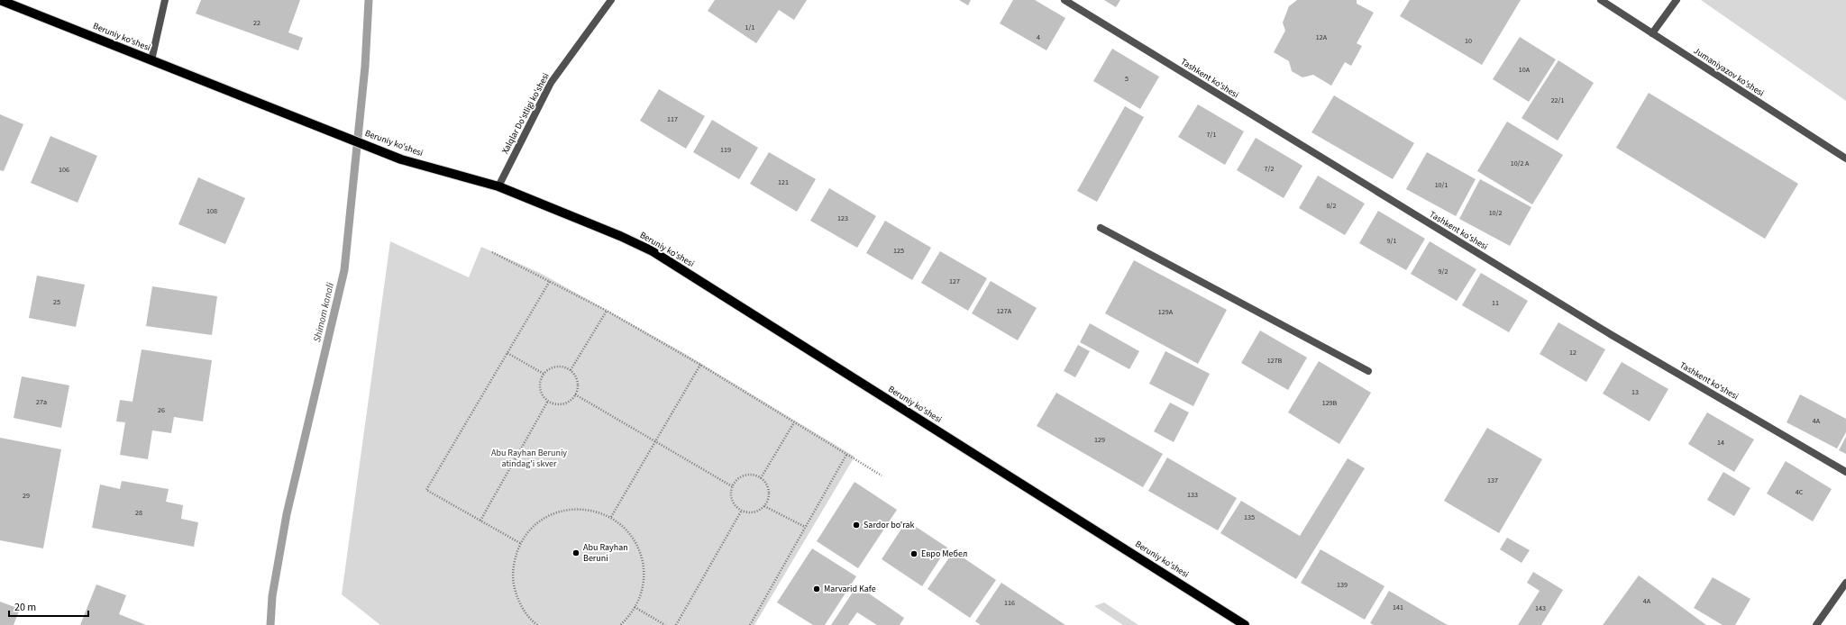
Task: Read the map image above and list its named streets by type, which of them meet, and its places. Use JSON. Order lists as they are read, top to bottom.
{
  "streets": {
    "main road": ["Beruniy ko'shesi"],
    "street": ["Jumaniyazov ko'shesi", "Tashkent ko'shesi", "Xalqlar Do'stligi ko'shesi"]
  },
  "crossings": [
    ["Beruniy ko'shesi", "Xalqlar Do'stligi ko'shesi"]
  ],
  "water": ["Shimom kanali"],
  "parks": ["Abu Rayhan Beruniy atindag'i skver"],
  "places": [
    "Sardor bo'rak",
    "Abu Rayhan Beruni",
    "Евро Мебел",
    "Marvarid Kafe"
  ],
  "house_numbers": [
    "22",
    "1/1",
    "4",
    "12A",
    "10",
    "10A",
    "5",
    "22/1",
    "117",
    "7/1",
    "119",
    "10/2 A",
    "7/2",
    "106",
    "121",
    "10/1",
    "8/2",
    "108",
    "10/2",
    "123",
    "9/1",
    "125",
    "9/2",
    "127",
    "25",
    "11",
    "127A",
    "129A",
    "12",
    "127B",
    "13",
    "27a",
    "129B",
    "26",
    "4A",
    "129",
    "14",
    "137",
    "4C",
    "133",
    "29",
    "28",
    "135",
    "139",
    "4A",
    "116",
    "141",
    "143"
  ],
  "scale_bar": "20 m"
}
